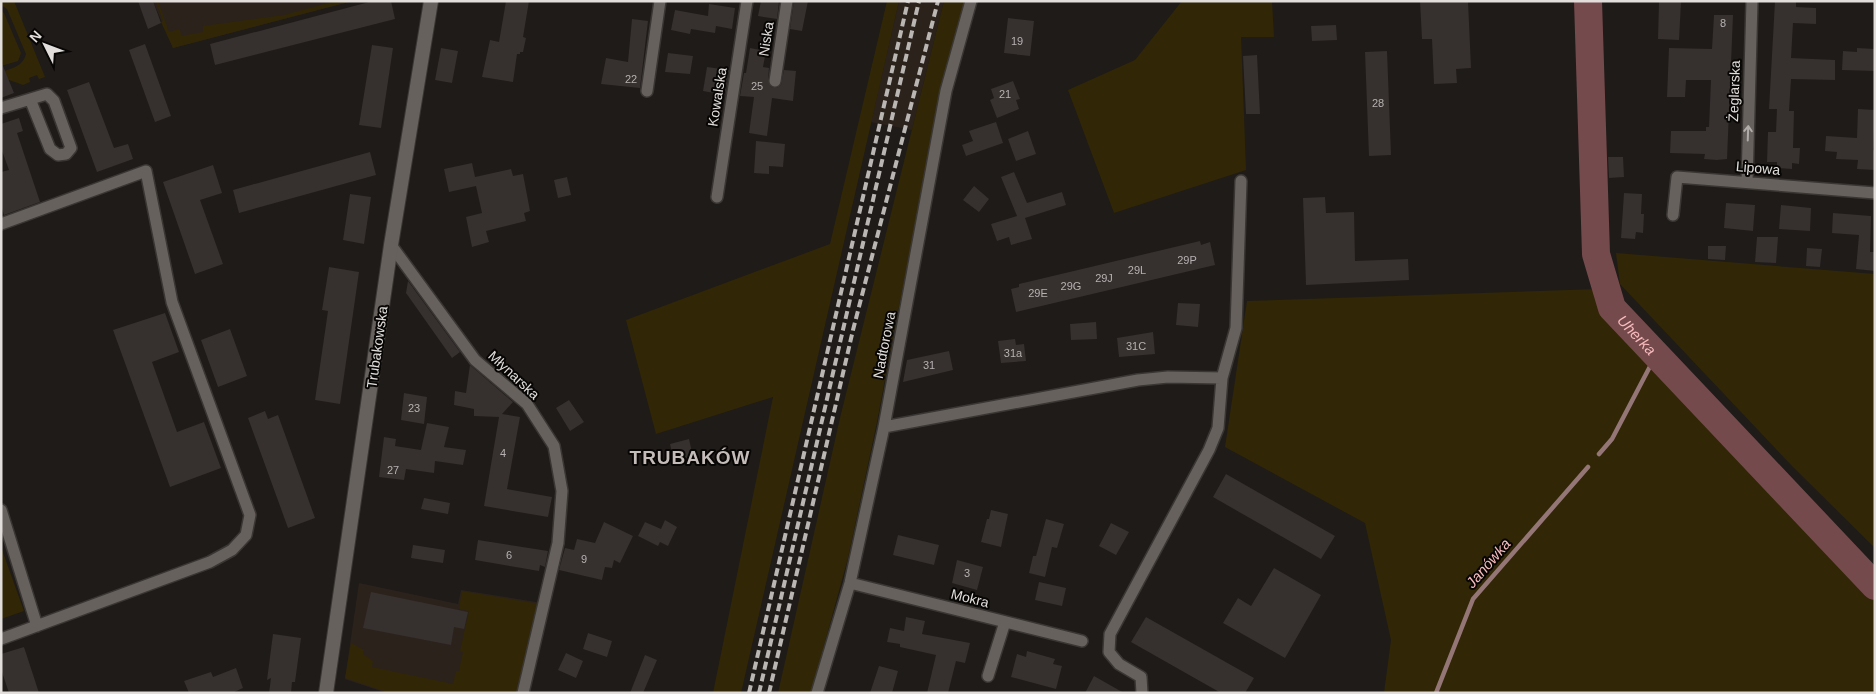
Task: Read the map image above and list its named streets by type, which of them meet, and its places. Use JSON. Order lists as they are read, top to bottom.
{
  "streets": {
    "street": [
      "Niska",
      "Żeglarska",
      "Kowalska",
      "Lipowa",
      "Nadtorowa",
      "Trubakowska",
      "Młynarska",
      "Mokra"
    ]
  },
  "crossings": [
    ["Żeglarska", "Lipowa"],
    ["Nadtorowa", "Mokra"],
    ["Trubakowska", "Młynarska"]
  ],
  "one_way": ["Żeglarska"],
  "districts": ["TRUBAKÓW"],
  "water": ["Uherka", "Janówka"],
  "house_numbers": [
    "8",
    "19",
    "22",
    "25",
    "21",
    "28",
    "29P",
    "29L",
    "29J",
    "29G",
    "29E",
    "31C",
    "31a",
    "31",
    "23",
    "4",
    "27",
    "6",
    "9",
    "3"
  ],
  "north": "top left"
}
